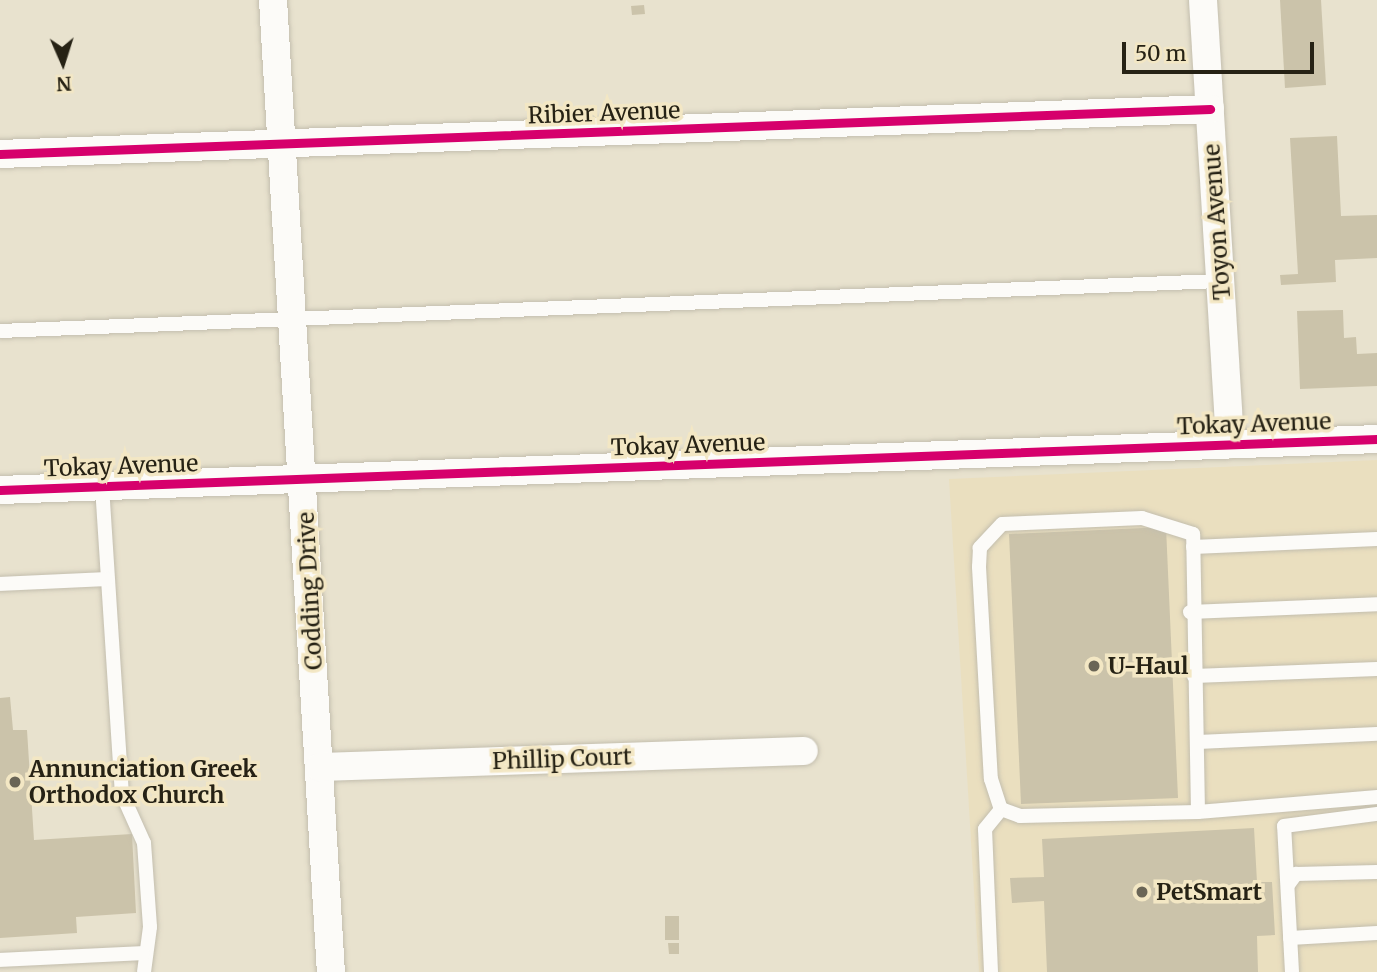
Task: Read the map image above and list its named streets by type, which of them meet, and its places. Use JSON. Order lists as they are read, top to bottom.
{
  "streets": {
    "street": [
      "Ribier Avenue",
      "Toyon Avenue",
      "Tokay Avenue",
      "Codding Drive",
      "Phillip Court"
    ]
  },
  "crossings": [
    ["Ribier Avenue", "Toyon Avenue"],
    ["Ribier Avenue", "Codding Drive"],
    ["Toyon Avenue", "Tokay Avenue"],
    ["Tokay Avenue", "Codding Drive"],
    ["Codding Drive", "Phillip Court"]
  ],
  "places": ["U-Haul", "Annunciation Greek Orthodox Church", "PetSmart"],
  "scale_bar": "50 m",
  "north": "bottom"
}
